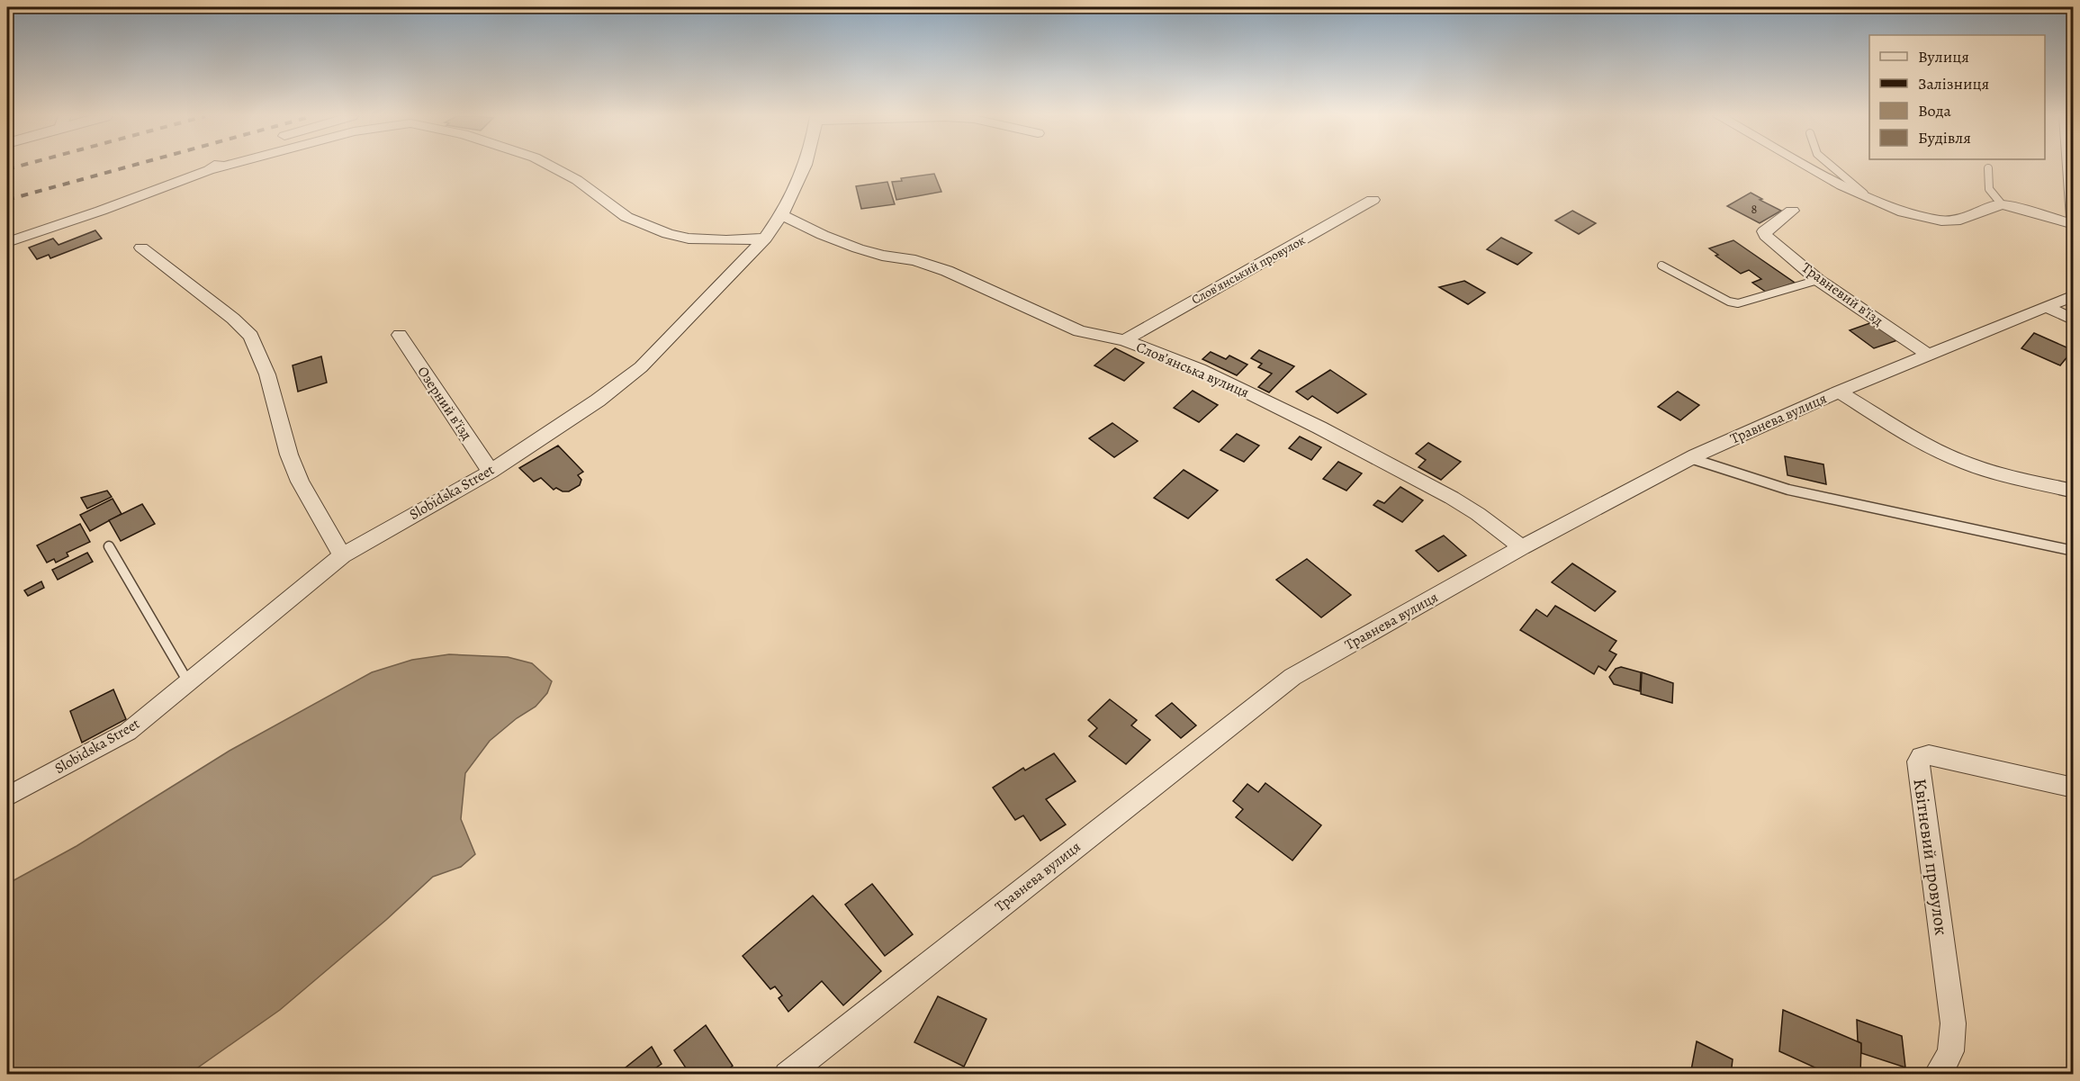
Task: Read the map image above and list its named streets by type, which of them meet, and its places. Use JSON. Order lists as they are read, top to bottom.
{
  "streets": {
    "street": [
      "Слов’янський провулок",
      "Травневий в’їзд",
      "Слов’янська вулиця",
      "Озерний в’їзд",
      "Травнева вулиця",
      "Slobidska Street",
      "Квітневий провулок"
    ]
  },
  "crossings": [
    ["Слов’янський провулок", "Слов’янська вулиця"],
    ["Травневий в’їзд", "Травнева вулиця"],
    ["Слов’янська вулиця", "Травнева вулиця"],
    ["Слов’янська вулиця", "Slobidska Street"],
    ["Озерний в’їзд", "Slobidska Street"]
  ],
  "house_numbers": ["8"],
  "legend": [
    "Вулиця",
    "Залізниця",
    "Вода",
    "Будівля"
  ]
}
